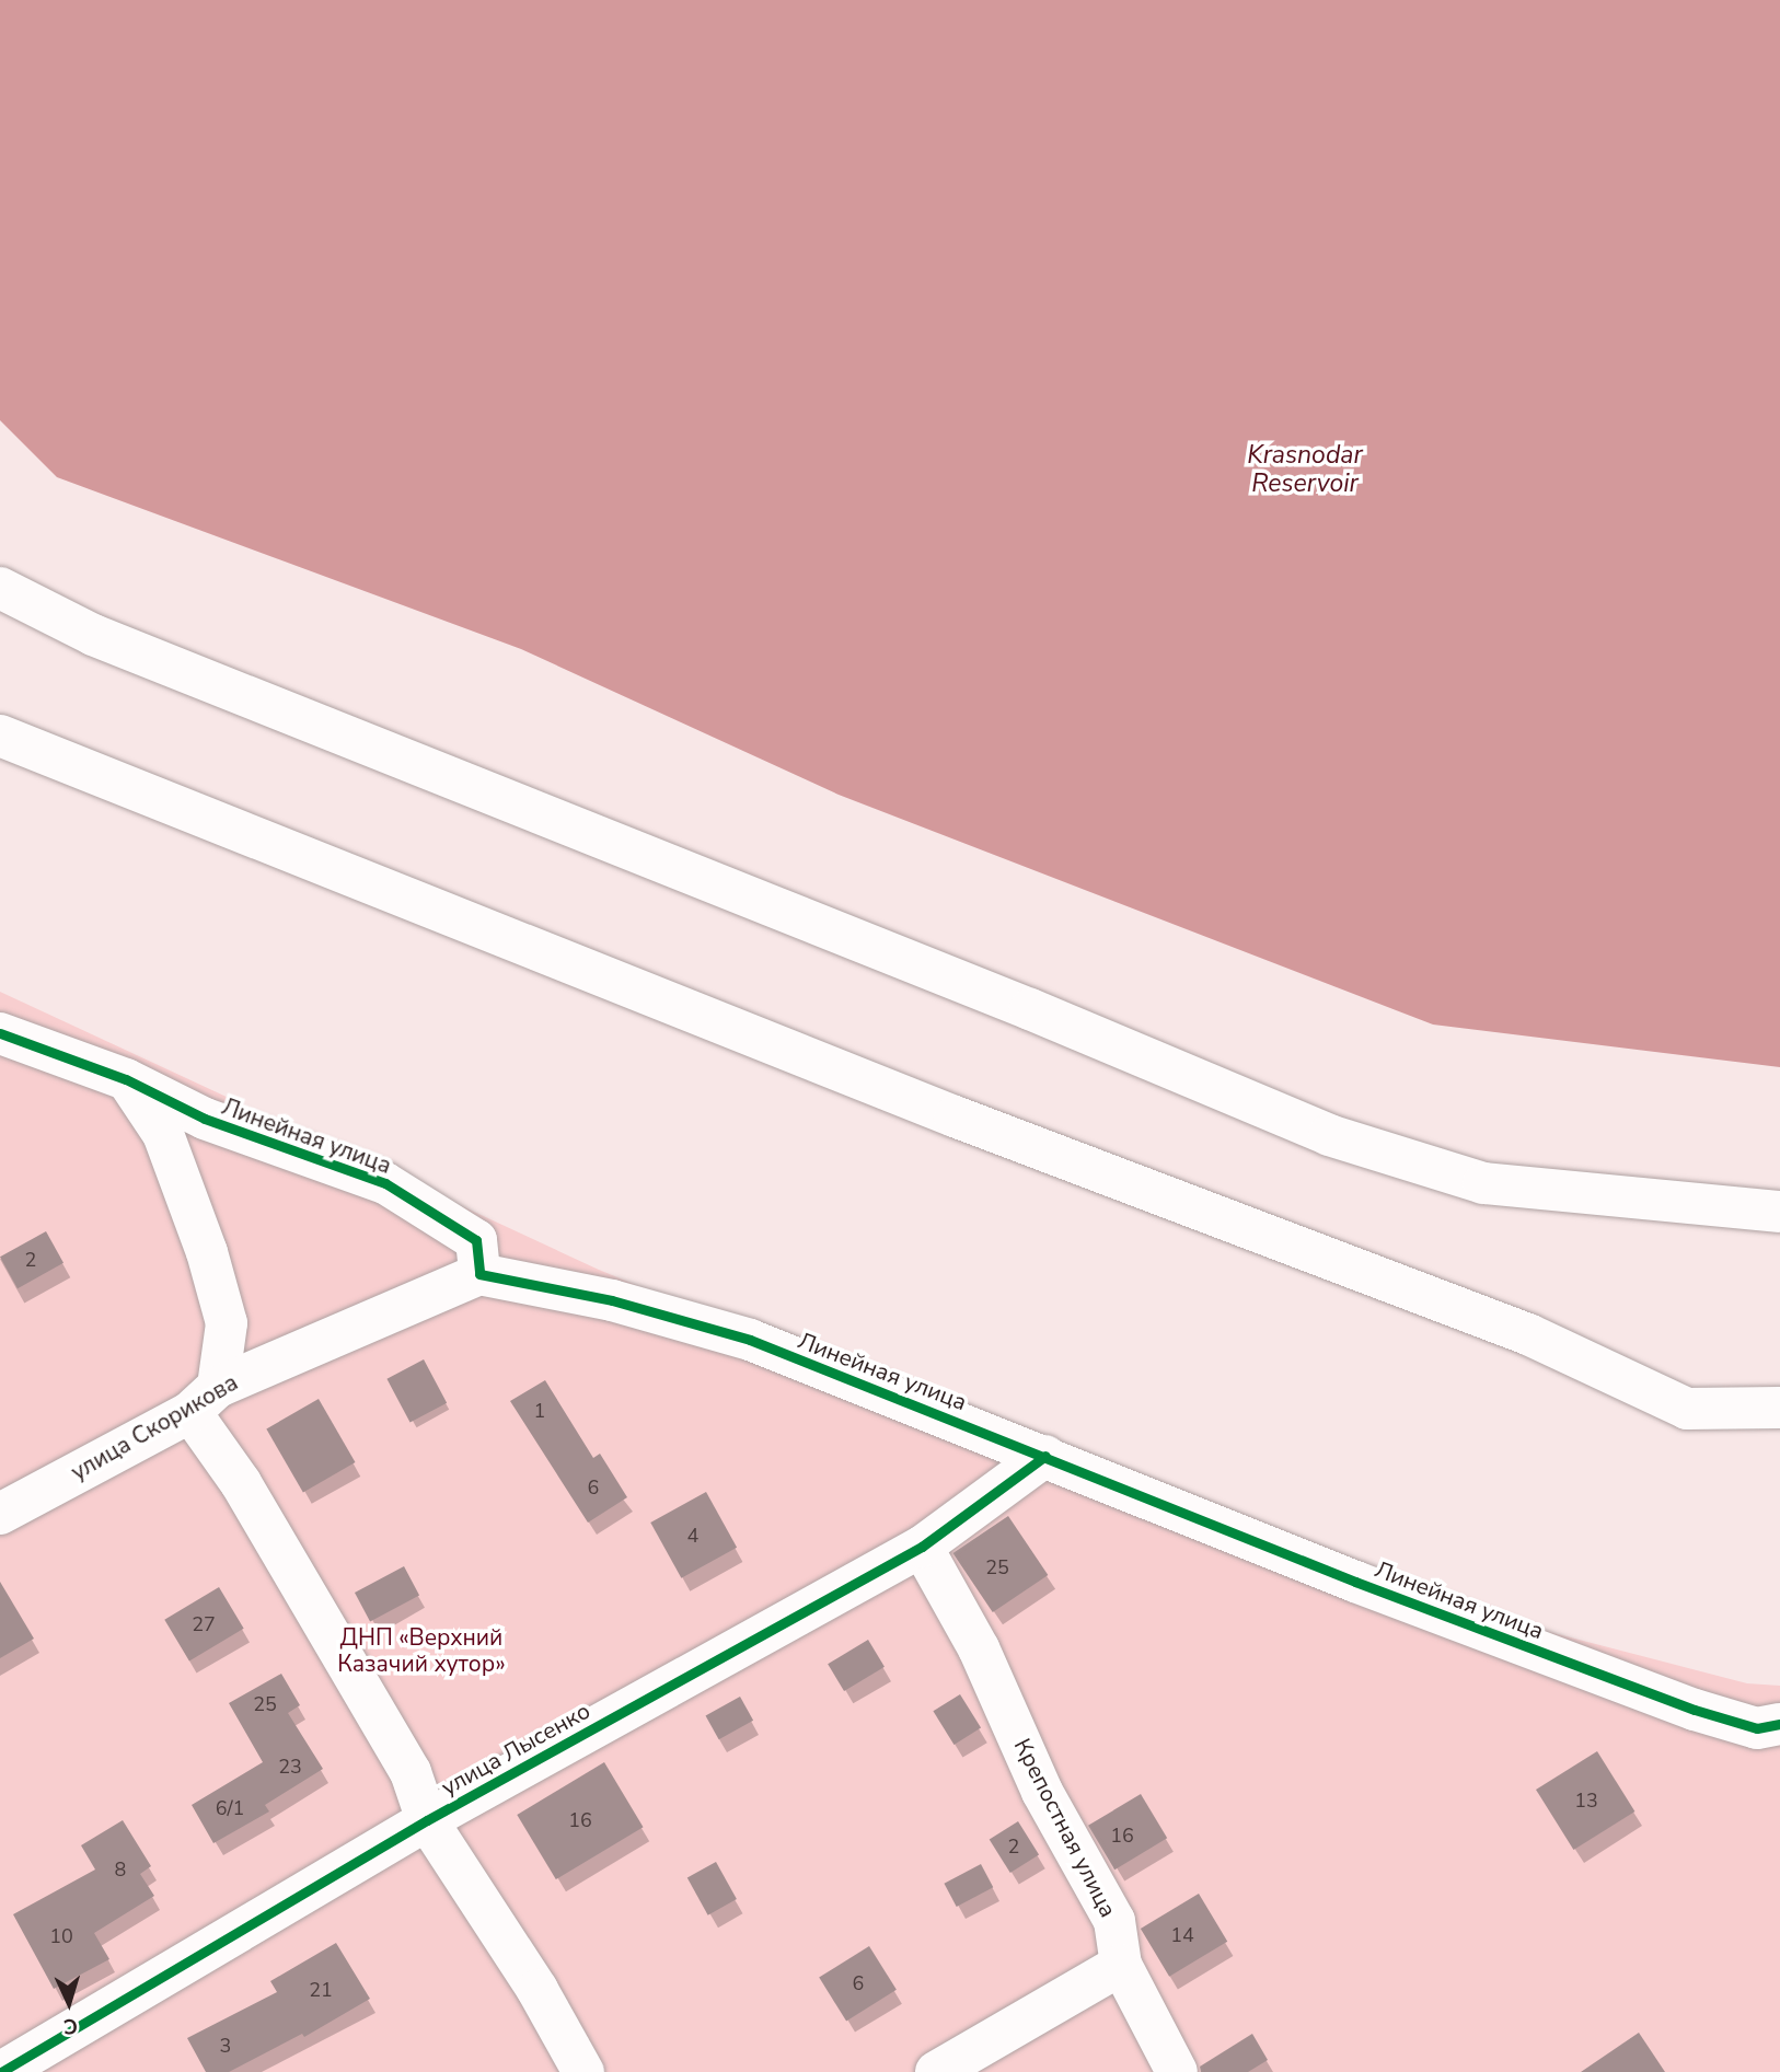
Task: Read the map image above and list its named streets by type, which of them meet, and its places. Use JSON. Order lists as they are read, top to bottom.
{
  "streets": {
    "street": [
      "Линейная улица",
      "улица Скорикова",
      "улица Лысенко",
      "Крепостная улица"
    ]
  },
  "crossings": [
    ["Линейная улица", "улица Скорикова"],
    ["Линейная улица", "улица Лысенко"],
    ["улица Лысенко", "Крепостная улица"]
  ],
  "water": ["Krasnodar Reservoir"],
  "parks": ["ДНП «Верхний Казачий хутор»"],
  "house_numbers": [
    "2",
    "1",
    "6",
    "4",
    "25",
    "27",
    "25",
    "23",
    "13",
    "6/1",
    "16",
    "16",
    "2",
    "8",
    "14",
    "10",
    "6",
    "21",
    "3"
  ],
  "north": "bottom"
}
